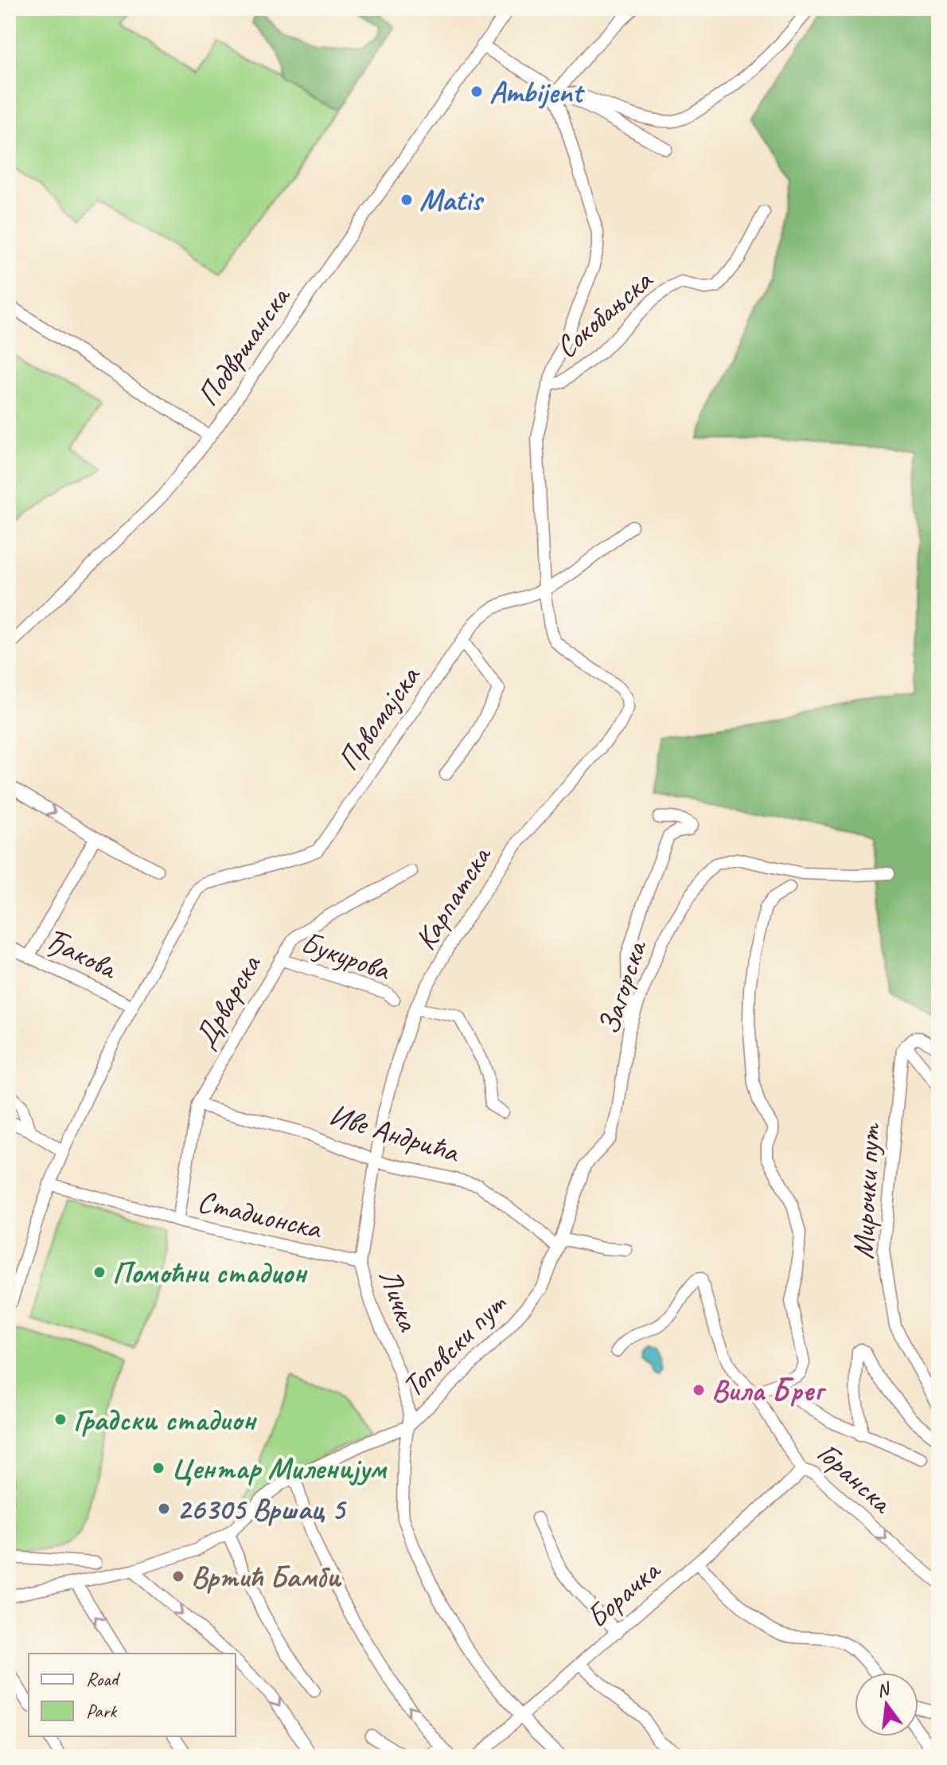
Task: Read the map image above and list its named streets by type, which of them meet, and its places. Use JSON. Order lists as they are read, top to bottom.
{
  "streets": {
    "street": [
      "Сокобањска",
      "Подвршанска",
      "Првомајска",
      "Карпатска",
      "Ђакова",
      "Букурова",
      "Загорска",
      "Дрварска",
      "Иве Андрића",
      "Мирочки пут",
      "Стадионска",
      "Личка",
      "Топовски пут",
      "Горанска",
      "Борачка"
    ]
  },
  "crossings": [
    ["Првомајска", "Карпатска"],
    ["Првомајска", "Ђакова"],
    ["Првомајска", "Стадионска"],
    ["Карпатска", "Букурова"],
    ["Карпатска", "Иве Андрића"],
    ["Карпатска", "Стадионска"],
    ["Букурова", "Дрварска"],
    ["Загорска", "Иве Андрића"],
    ["Загорска", "Топовски пут"],
    ["Дрварска", "Иве Андрића"],
    ["Дрварска", "Стадионска"],
    ["Иве Андрића", "Стадионска"],
    ["Стадионска", "Личка"],
    ["Личка", "Топовски пут"],
    ["Личка", "Борачка"],
    ["Горанска", "Борачка"]
  ],
  "places": [
    "Ambijent",
    "Matis",
    "Помоћни стадион",
    "Вила Брег",
    "Градски стадион",
    "Центар Миленијум",
    "26305 Вршац 5",
    "Вртић Бамби"
  ],
  "legend": ["Road", "Park"],
  "north": "top"
}
